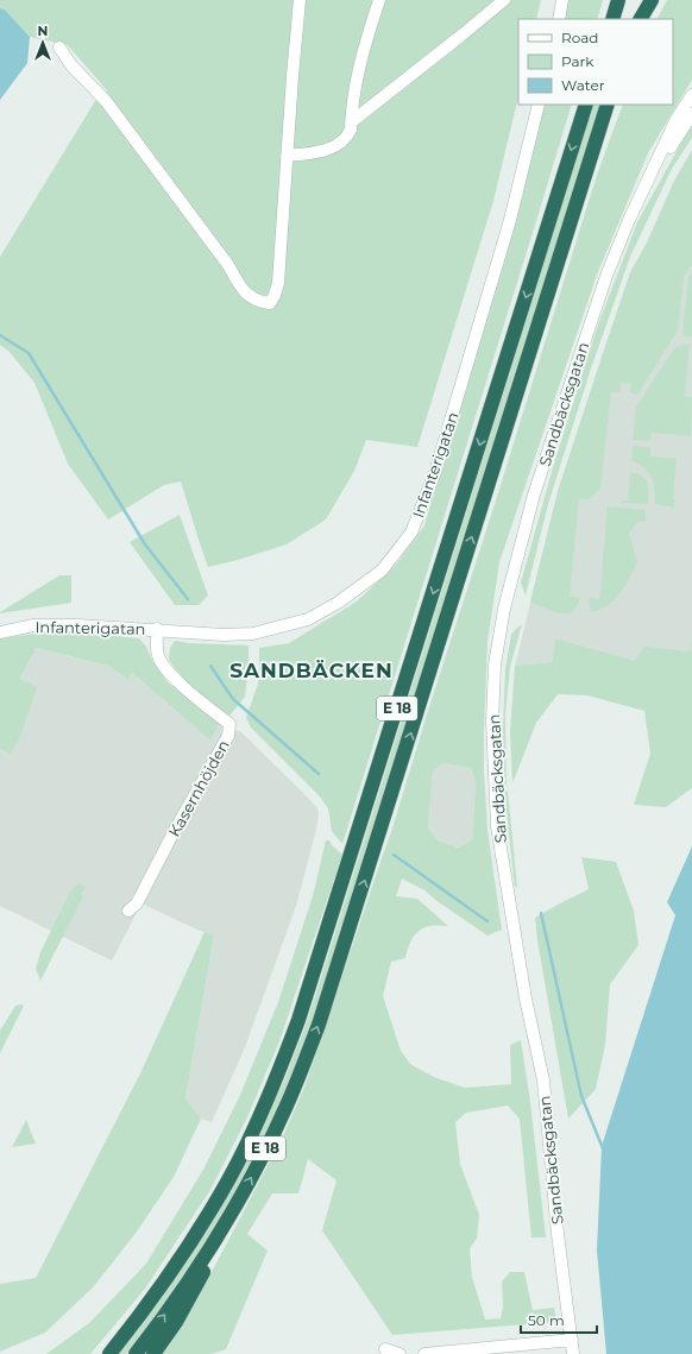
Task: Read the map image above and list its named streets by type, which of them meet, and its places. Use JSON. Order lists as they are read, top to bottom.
{
  "streets": {
    "highway": ["E 18"],
    "street": ["Sandbäcksgatan", "Infanterigatan", "Kasernhöjden"]
  },
  "crossings": [
    ["Infanterigatan", "Kasernhöjden"]
  ],
  "districts": ["SANDBÄCKEN"],
  "legend": ["Road", "Park", "Water"],
  "scale_bar": "50 m",
  "north": "top"
}
